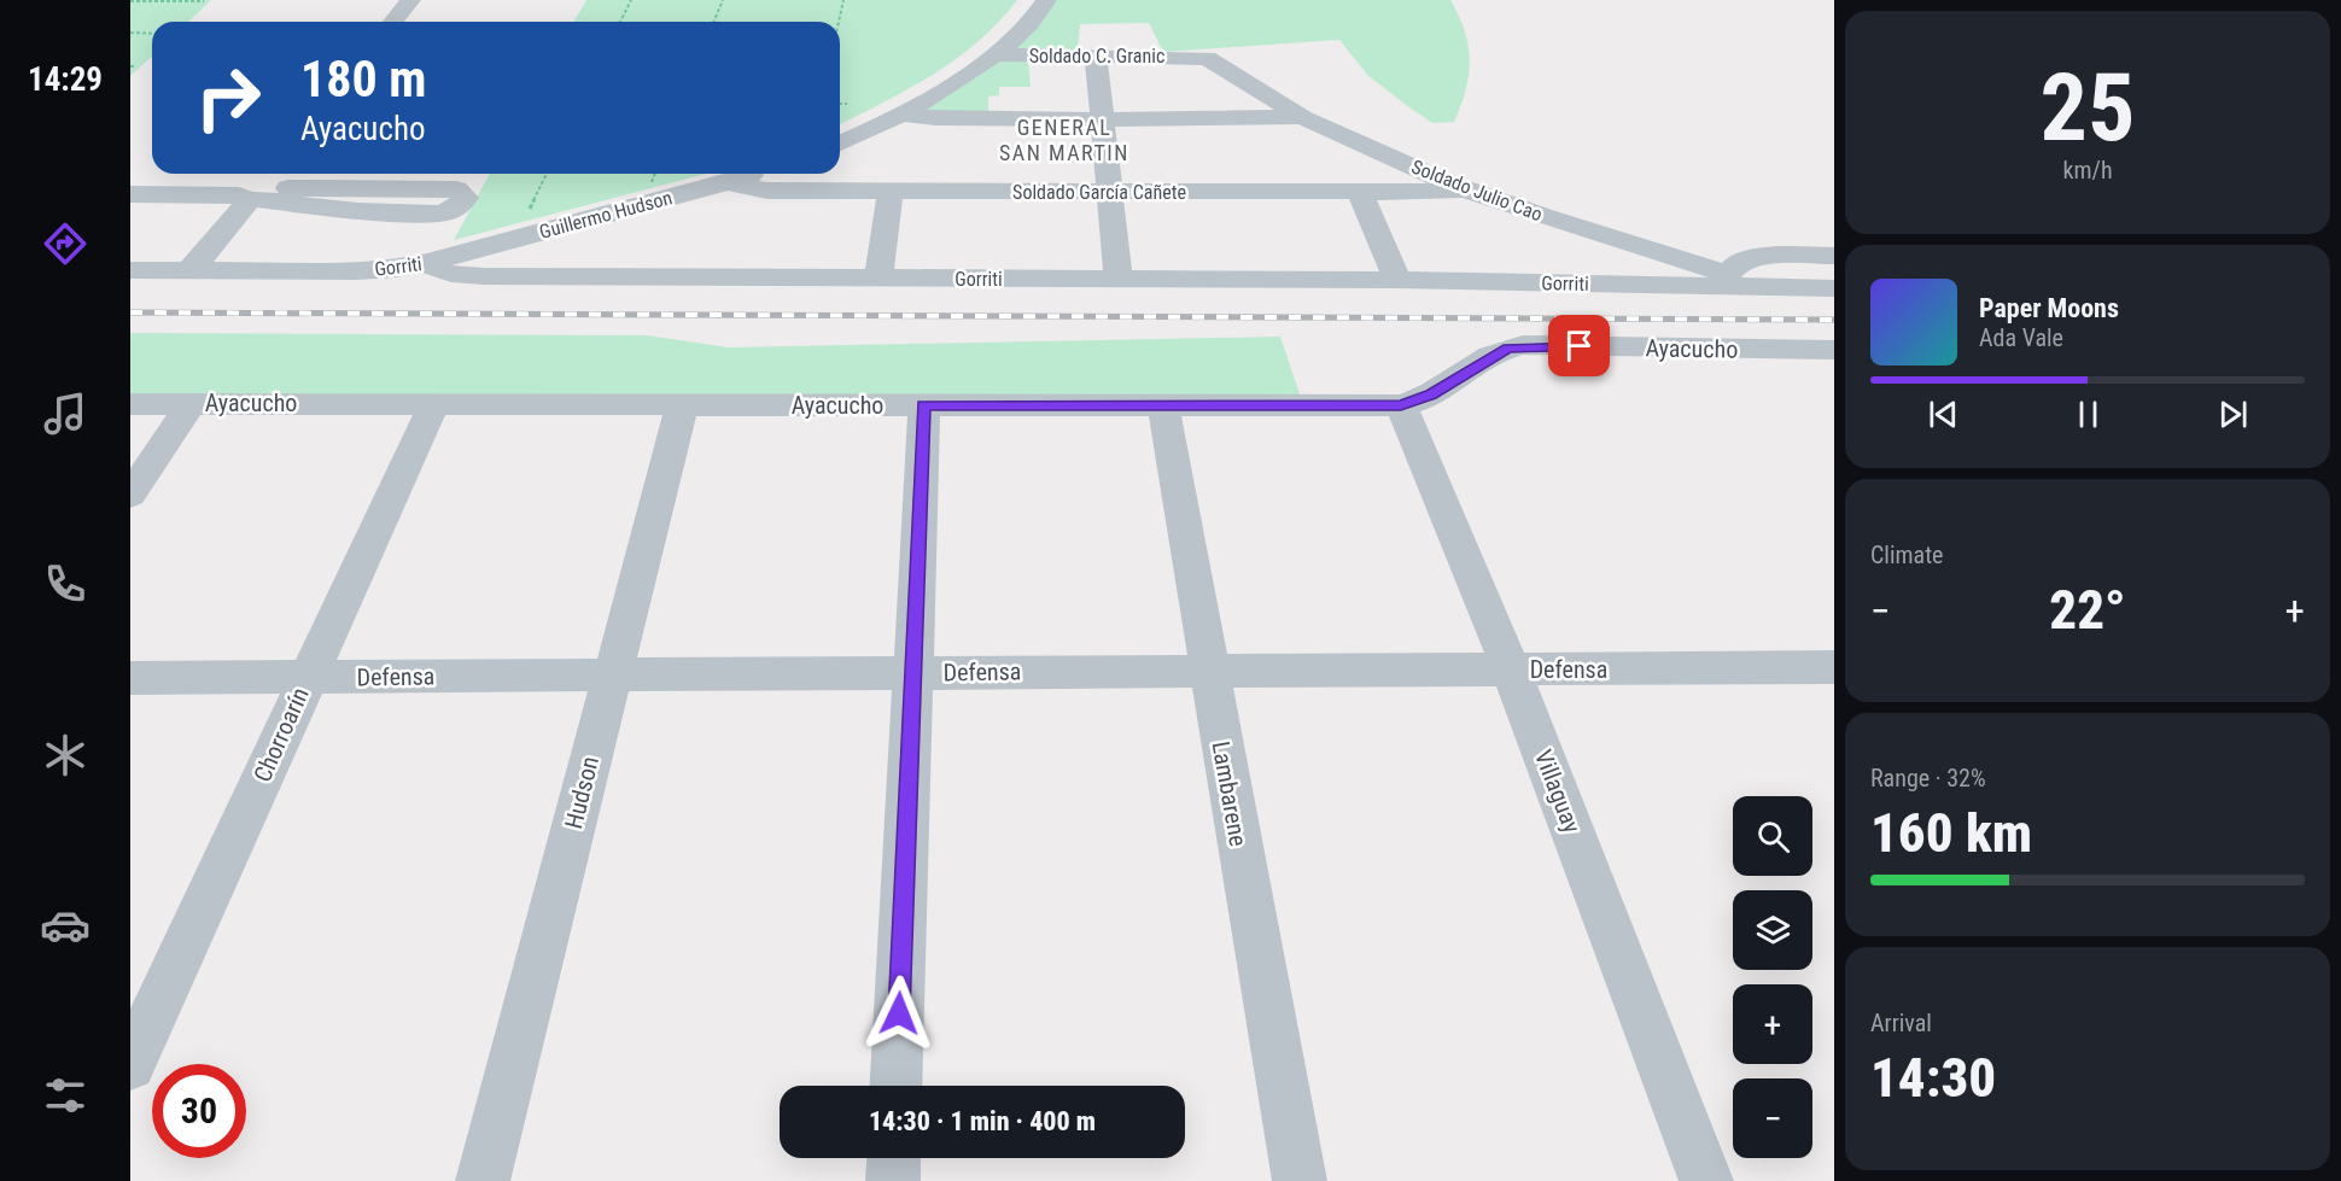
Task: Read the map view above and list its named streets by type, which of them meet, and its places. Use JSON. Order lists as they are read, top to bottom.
{
  "streets": {
    "street": [
      "Soldado C. Granic",
      "Soldado Julio Cao",
      "Soldado García Cañete",
      "Guillermo Hudson",
      "Gorriti",
      "Ayacucho",
      "Defensa",
      "Chorroarín",
      "Villaguay",
      "Hudson",
      "Lambarene"
    ]
  },
  "crossings": [
    ["Soldado C. Granic", "Soldado Julio Cao"],
    ["Soldado Julio Cao", "Soldado García Cañete"],
    ["Soldado Julio Cao", "Gorriti"],
    ["Soldado García Cañete", "Guillermo Hudson"],
    ["Guillermo Hudson", "Gorriti"],
    ["Ayacucho", "Chorroarín"],
    ["Ayacucho", "Villaguay"],
    ["Ayacucho", "Hudson"],
    ["Ayacucho", "Lambarene"],
    ["Defensa", "Chorroarín"],
    ["Defensa", "Villaguay"],
    ["Defensa", "Hudson"],
    ["Defensa", "Lambarene"]
  ],
  "districts": ["GENERAL SAN MARTIN"],
  "page": {
    "tabs": "14:29",
    "tile": [
      ["25", "km/h"],
      "Climate",
      ["Range · 32%", "160 km"],
      ["Arrival", "14:30"]
    ],
    "turn": ["180 m", "Ayacucho"],
    "song": ["Paper Moons", "Ada Vale"],
    "heat": ["−", "22°", "+"],
    "map_buttons": ["+", "−"],
    "limit": "30",
    "trip": "14:30 · 1 min · 400 m"
  }
}
